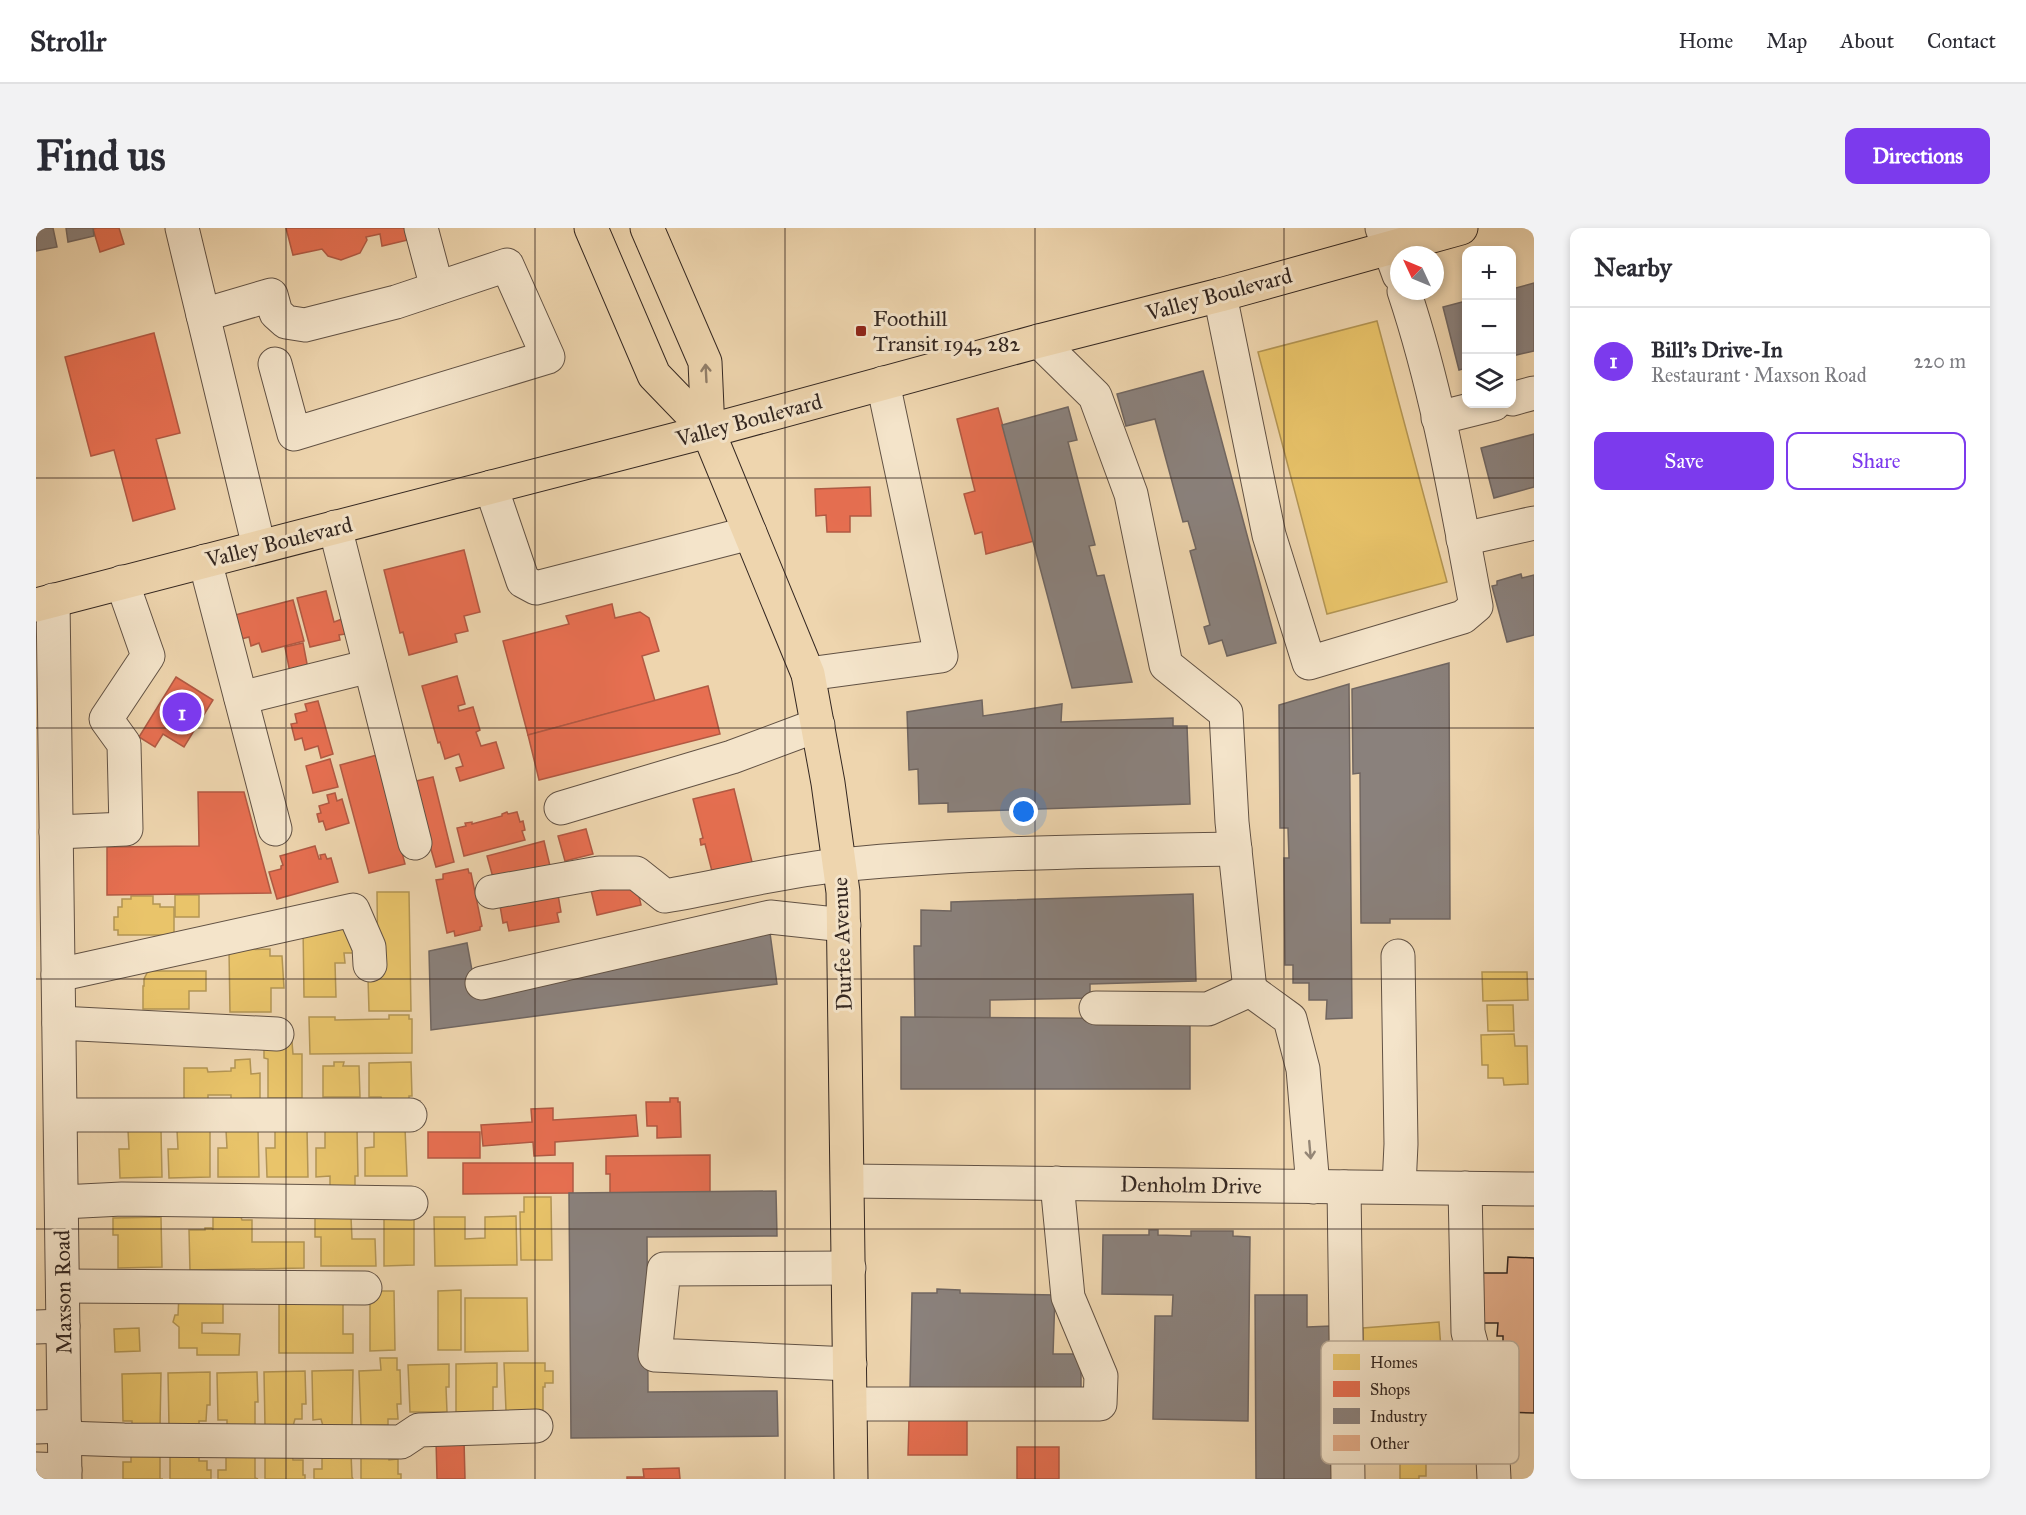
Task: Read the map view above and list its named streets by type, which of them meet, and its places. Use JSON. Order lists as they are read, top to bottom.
{
  "streets": {
    "main road": ["Valley Boulevard", "Durfee Avenue"],
    "street": ["Denholm Drive", "Maxson Road"]
  },
  "crossings": [
    ["Valley Boulevard", "Durfee Avenue"],
    ["Valley Boulevard", "Maxson Road"],
    ["Durfee Avenue", "Denholm Drive"]
  ],
  "places": {
    "transit": ["Foothill Transit 194, 282"]
  },
  "legend": [
    "Homes",
    "Shops",
    "Industry",
    "Other"
  ],
  "north": "top left",
  "page": {
    "header": "Strollr",
    "nav": [
      "Home",
      "Map",
      "About",
      "Contact"
    ],
    "buttons": [
      "Directions",
      ["Save", "Share"]
    ],
    "title": "Find us",
    "heading": "Nearby",
    "map_buttons": ["+", "−"],
    "list": [
      {
        "mark": "1",
        "name": "Bill's Drive-In",
        "note": "Restaurant · Maxson Road",
        "value": "220 m"
      }
    ],
    "pins": "1"
  }
}
